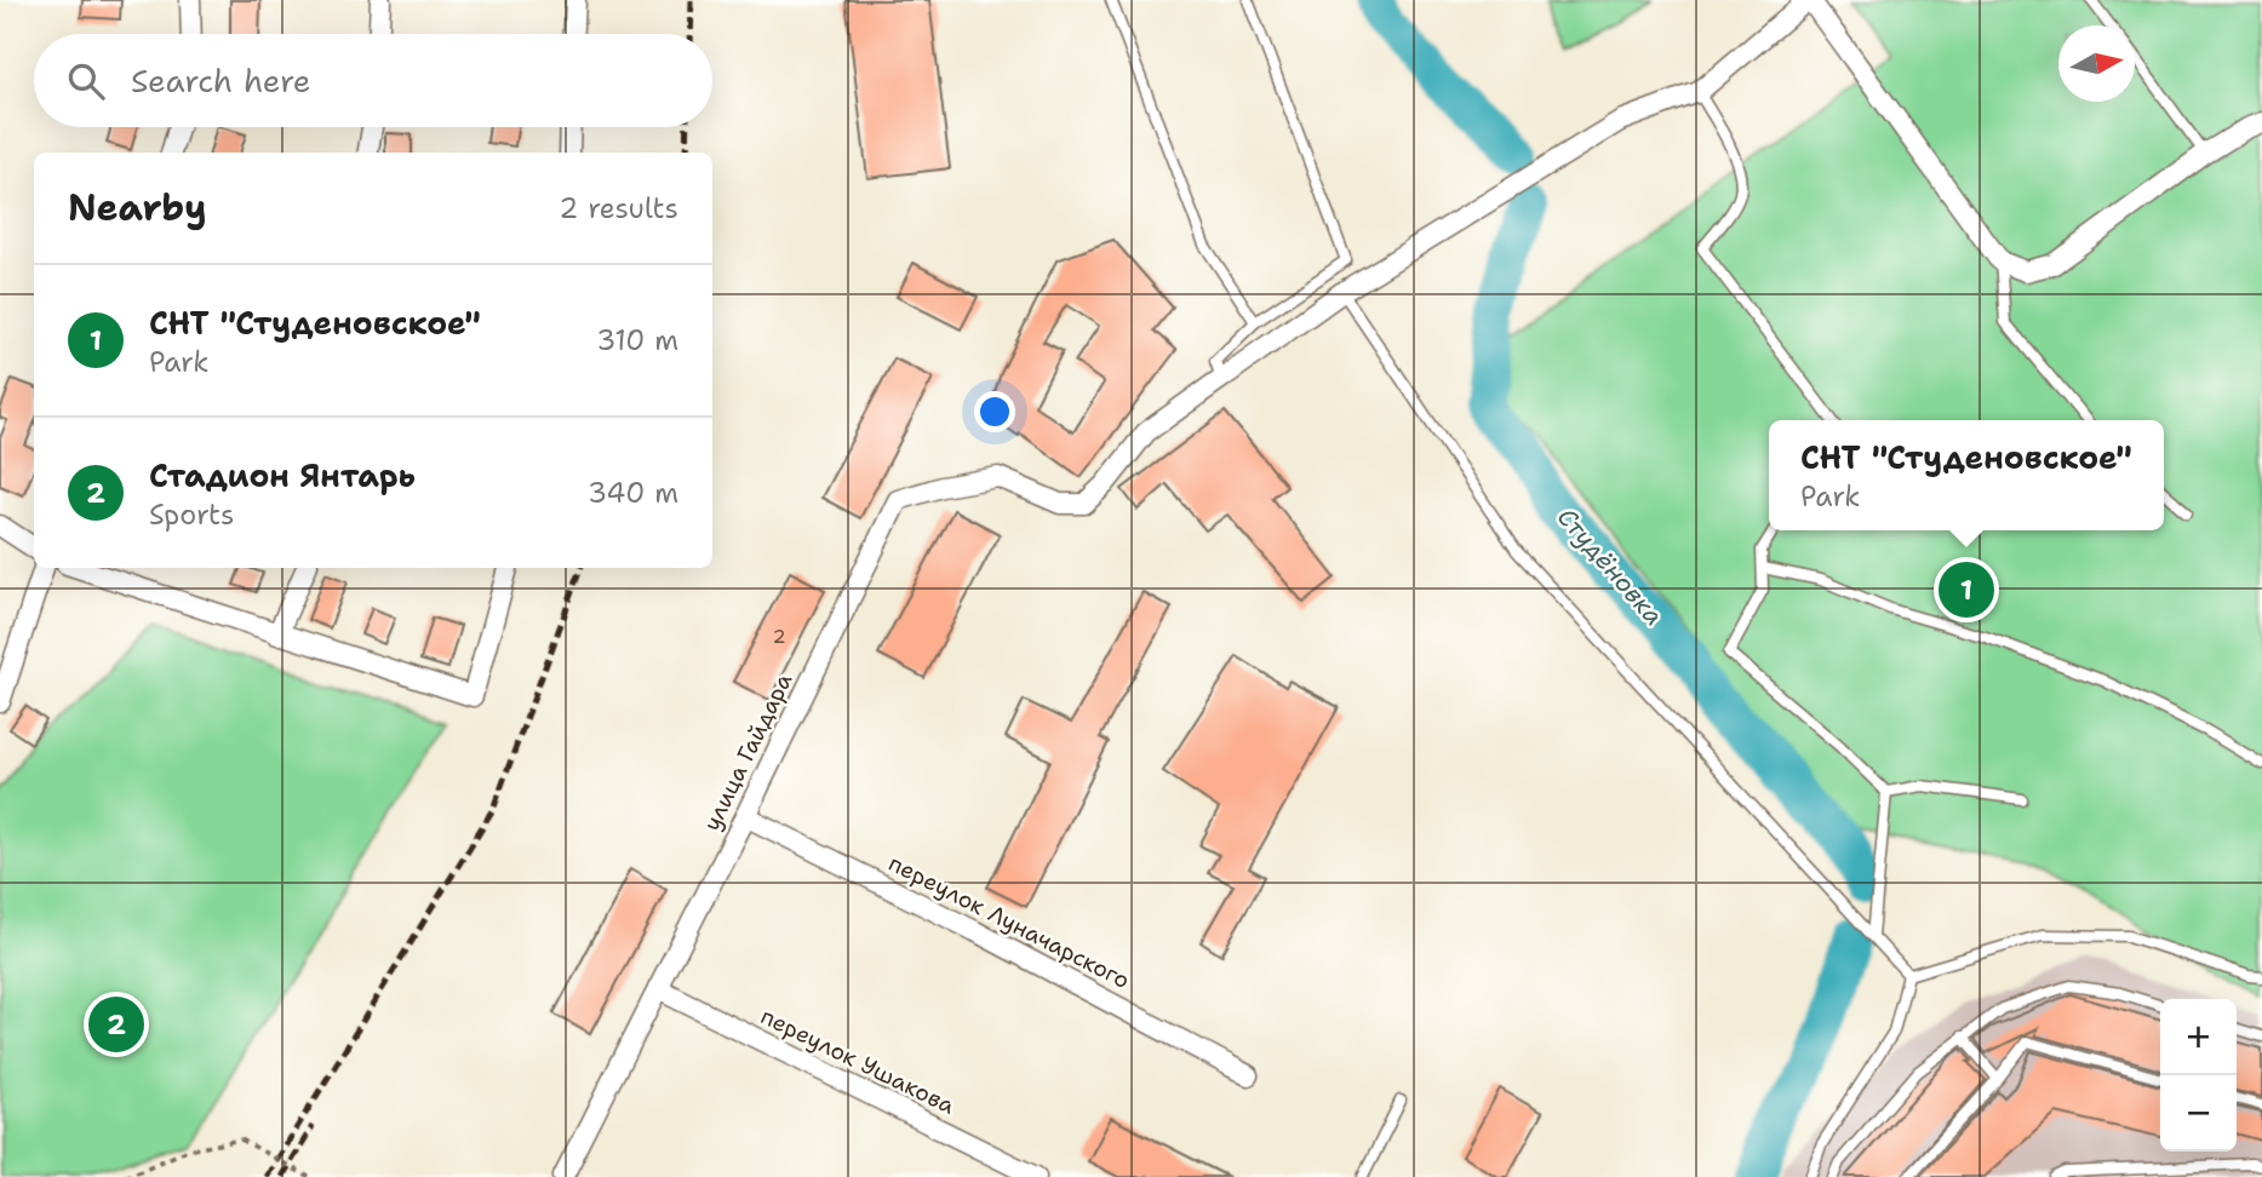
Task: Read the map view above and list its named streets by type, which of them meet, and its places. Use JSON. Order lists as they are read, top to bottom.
{
  "streets": {
    "street": ["улица Гайдара", "переулок Луначарского", "переулок Ушакова"]
  },
  "crossings": [
    ["улица Гайдара", "переулок Луначарского"],
    ["улица Гайдара", "переулок Ушакова"]
  ],
  "water": ["Студёновка"],
  "house_numbers": ["2"],
  "north": "right",
  "page": {
    "search": "Search here",
    "heading": ["Nearby", "2 results"],
    "list": [
      {
        "mark": "1",
        "name": "СНТ \"Студеновское\"",
        "note": "Park",
        "value": "310 m"
      },
      {
        "mark": "2",
        "name": "Стадион Янтарь",
        "note": "Sports",
        "value": "340 m"
      }
    ],
    "popup": ["СНТ \"Студеновское\"", "Park"],
    "pins": ["1", "2"],
    "map_buttons": ["+", "−"]
  }
}
